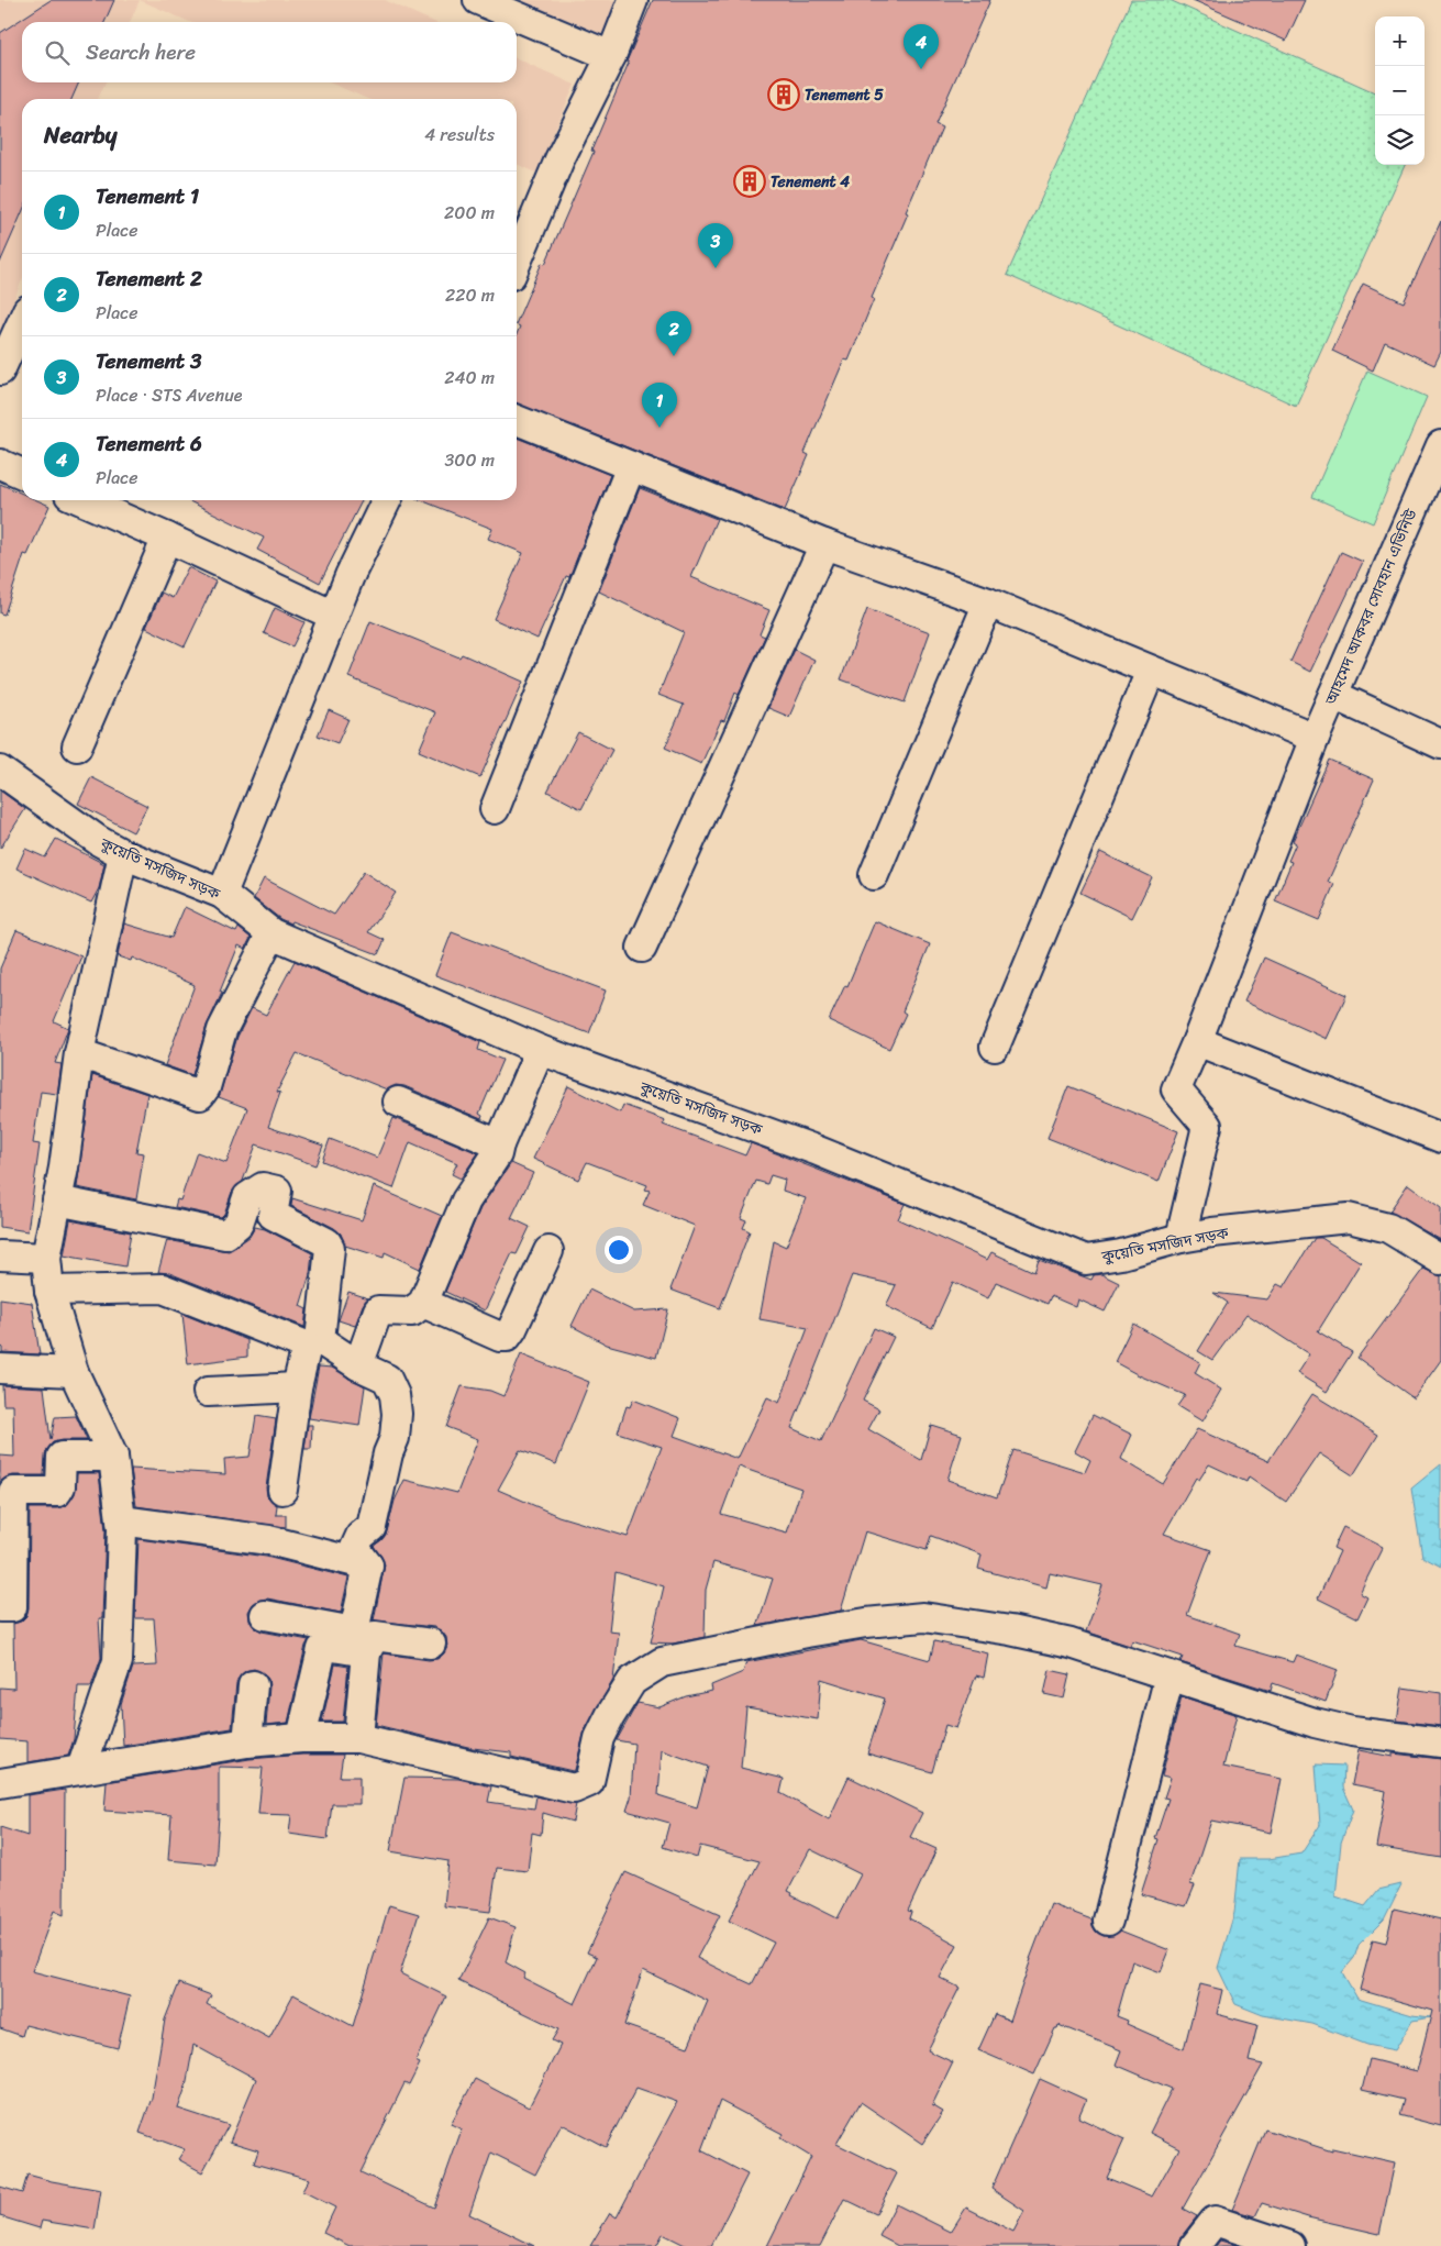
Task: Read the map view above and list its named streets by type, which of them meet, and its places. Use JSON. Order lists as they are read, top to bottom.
{
  "streets": {
    "street": ["আহমেদ আকবর সোবহান এভিনিউ", "কুয়েতি মসজিদ সড়ক"]
  },
  "crossings": [
    ["আহমেদ আকবর সোবহান এভিনিউ", "কুয়েতি মসজিদ সড়ক"]
  ],
  "places": {
    "building": ["Tenement 5", "Tenement 4"]
  },
  "page": {
    "map_buttons": ["+", "−"],
    "search": "Search here",
    "pins": [
      "4",
      "3",
      "2",
      "1"
    ],
    "heading": ["Nearby", "4 results"],
    "list": [
      {
        "mark": "1",
        "name": "Tenement 1",
        "note": "Place",
        "value": "200 m"
      },
      {
        "mark": "2",
        "name": "Tenement 2",
        "note": "Place",
        "value": "220 m"
      },
      {
        "mark": "3",
        "name": "Tenement 3",
        "note": "Place · STS Avenue",
        "value": "240 m"
      },
      {
        "mark": "4",
        "name": "Tenement 6",
        "note": "Place",
        "value": "300 m"
      }
    ]
  }
}
